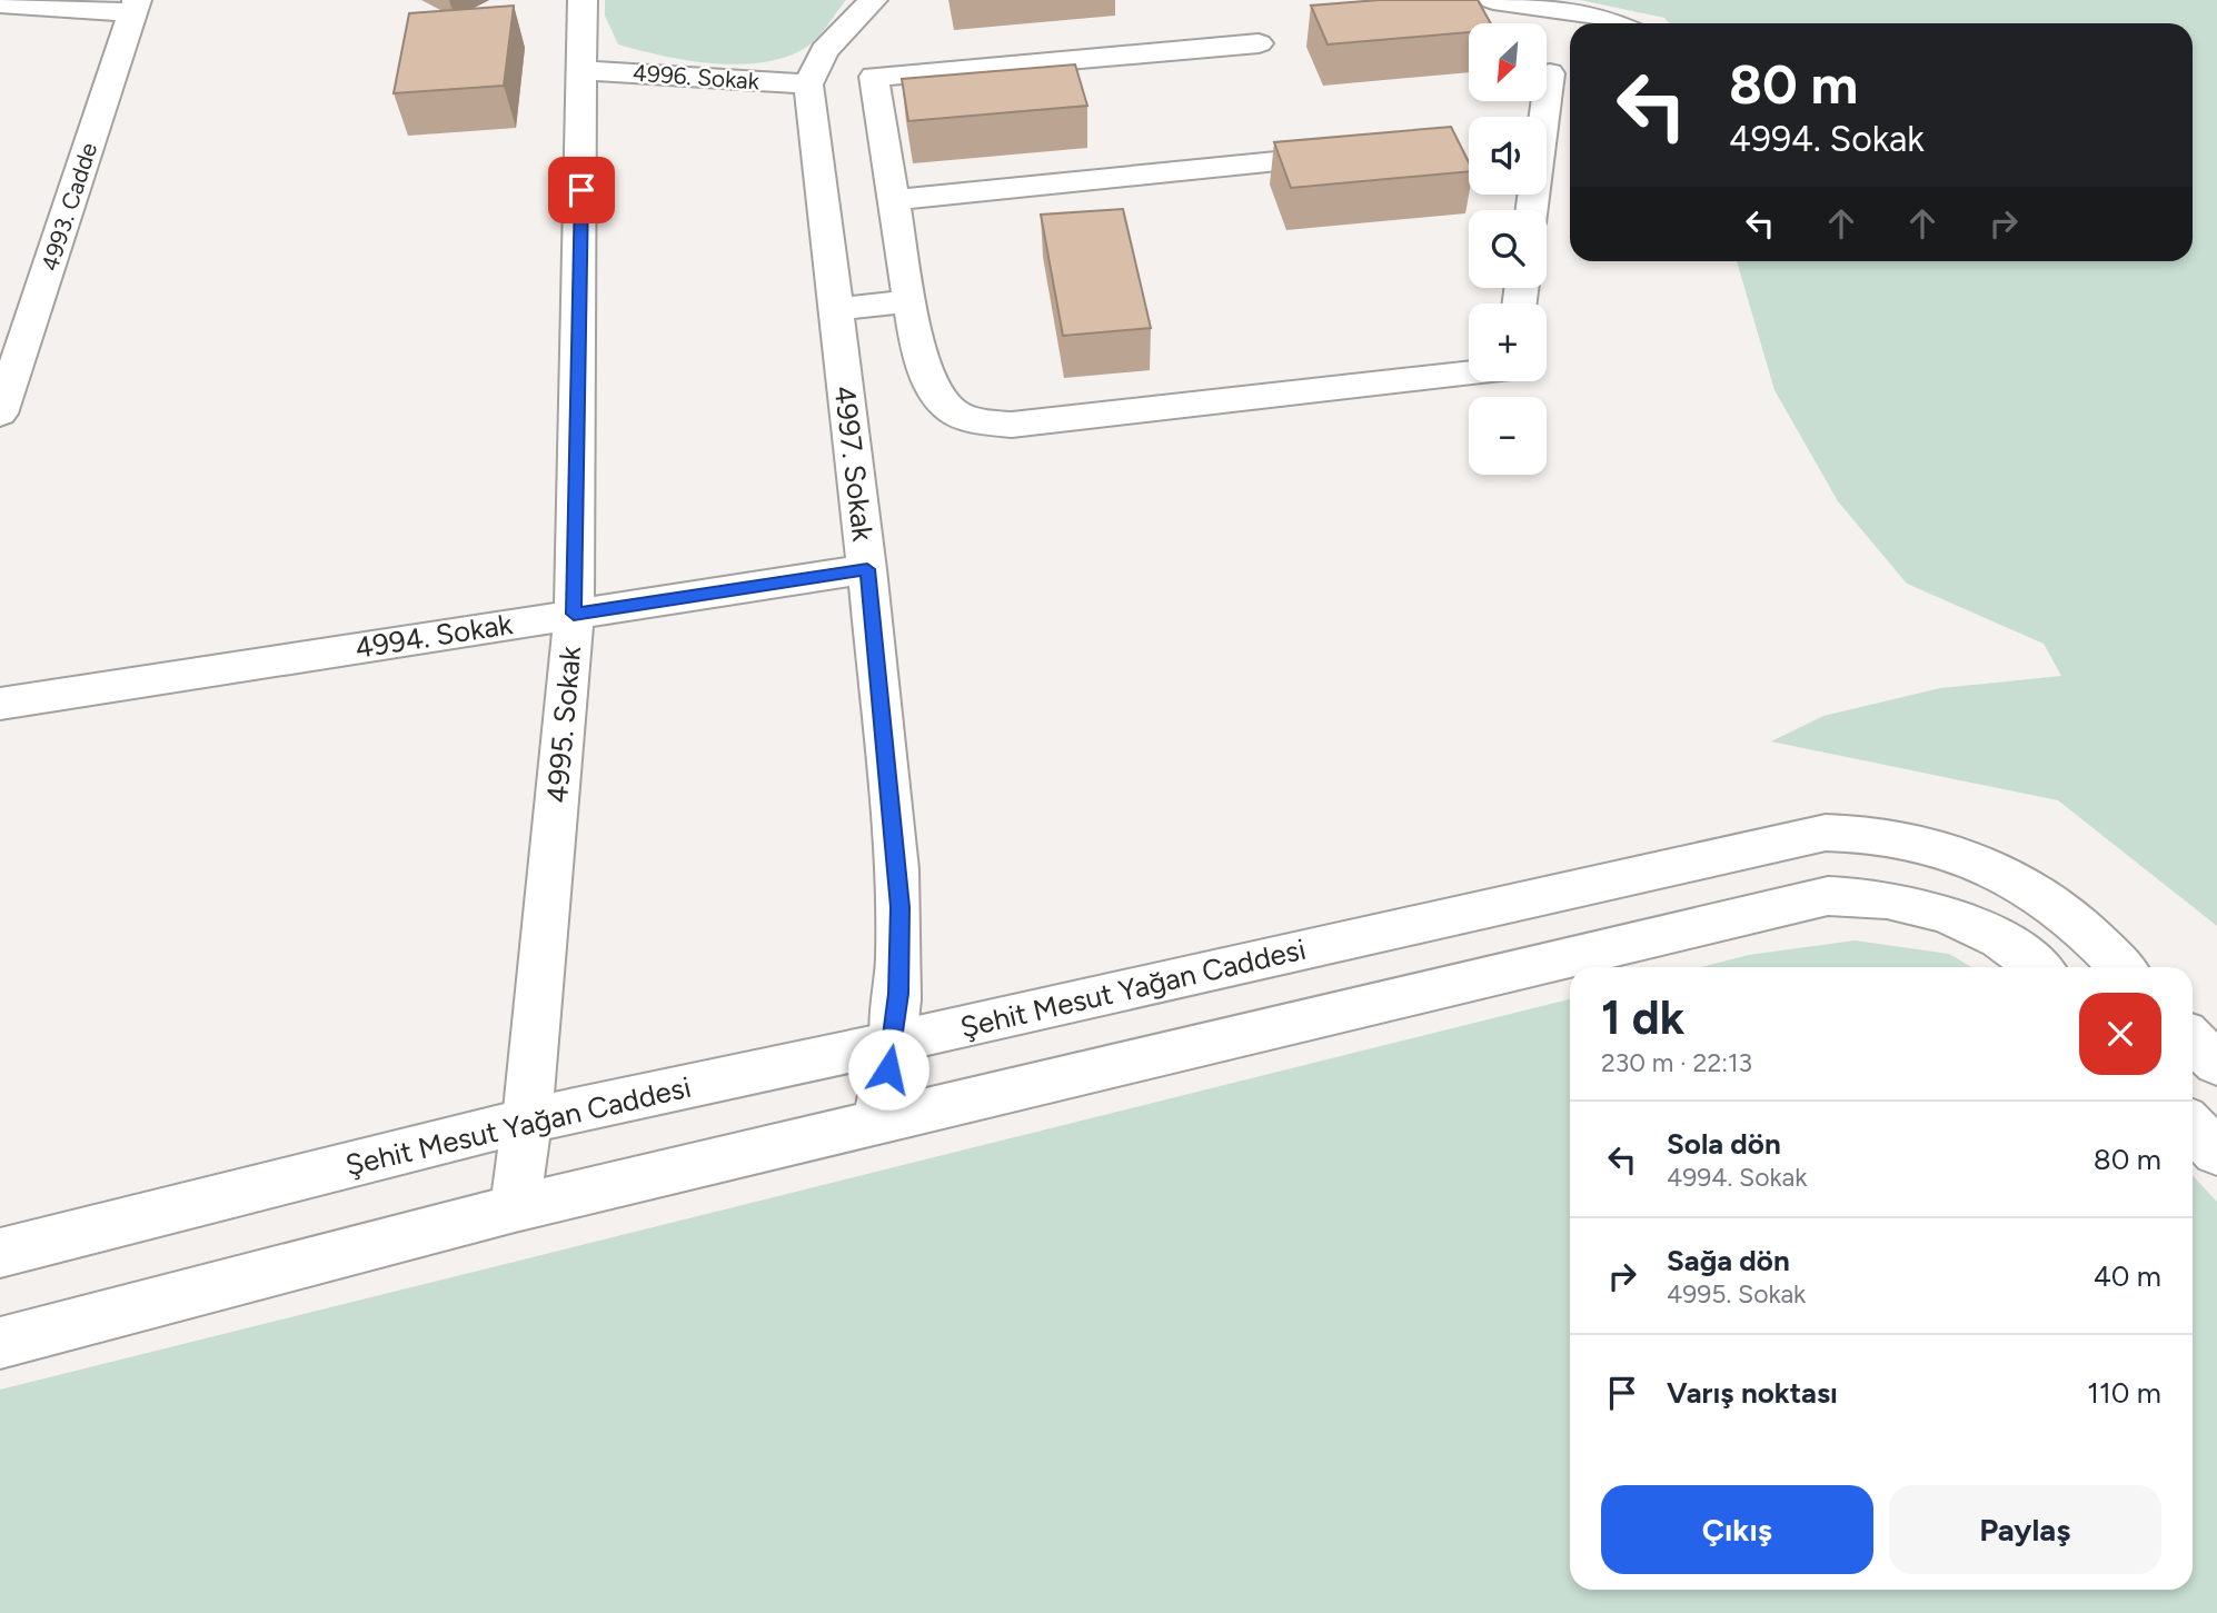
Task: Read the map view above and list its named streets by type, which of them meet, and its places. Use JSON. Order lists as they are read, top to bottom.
{
  "streets": {
    "street": [
      "4996. Sokak",
      "4993. Cadde",
      "4997. Sokak",
      "4994. Sokak",
      "4995. Sokak",
      "Şehit Mesut Yağan Caddesi"
    ]
  },
  "crossings": [
    ["4996. Sokak", "4997. Sokak"],
    ["4996. Sokak", "4995. Sokak"],
    ["4997. Sokak", "4994. Sokak"],
    ["4997. Sokak", "Şehit Mesut Yağan Caddesi"],
    ["4994. Sokak", "4995. Sokak"],
    ["4995. Sokak", "Şehit Mesut Yağan Caddesi"]
  ],
  "north": "bottom left",
  "page": {
    "map_buttons": ["+", "−"],
    "turn": ["80 m", "4994. Sokak"],
    "heading": ["1 dk", "230 m · 22:13"],
    "list": [
      {
        "name": "Sola dön",
        "note": "4994. Sokak",
        "value": "80 m"
      },
      {
        "name": "Sağa dön",
        "note": "4995. Sokak",
        "value": "40 m"
      },
      {
        "name": "Varış noktası",
        "value": "110 m"
      }
    ],
    "buttons": ["Çıkış", "Paylaş"]
  }
}
